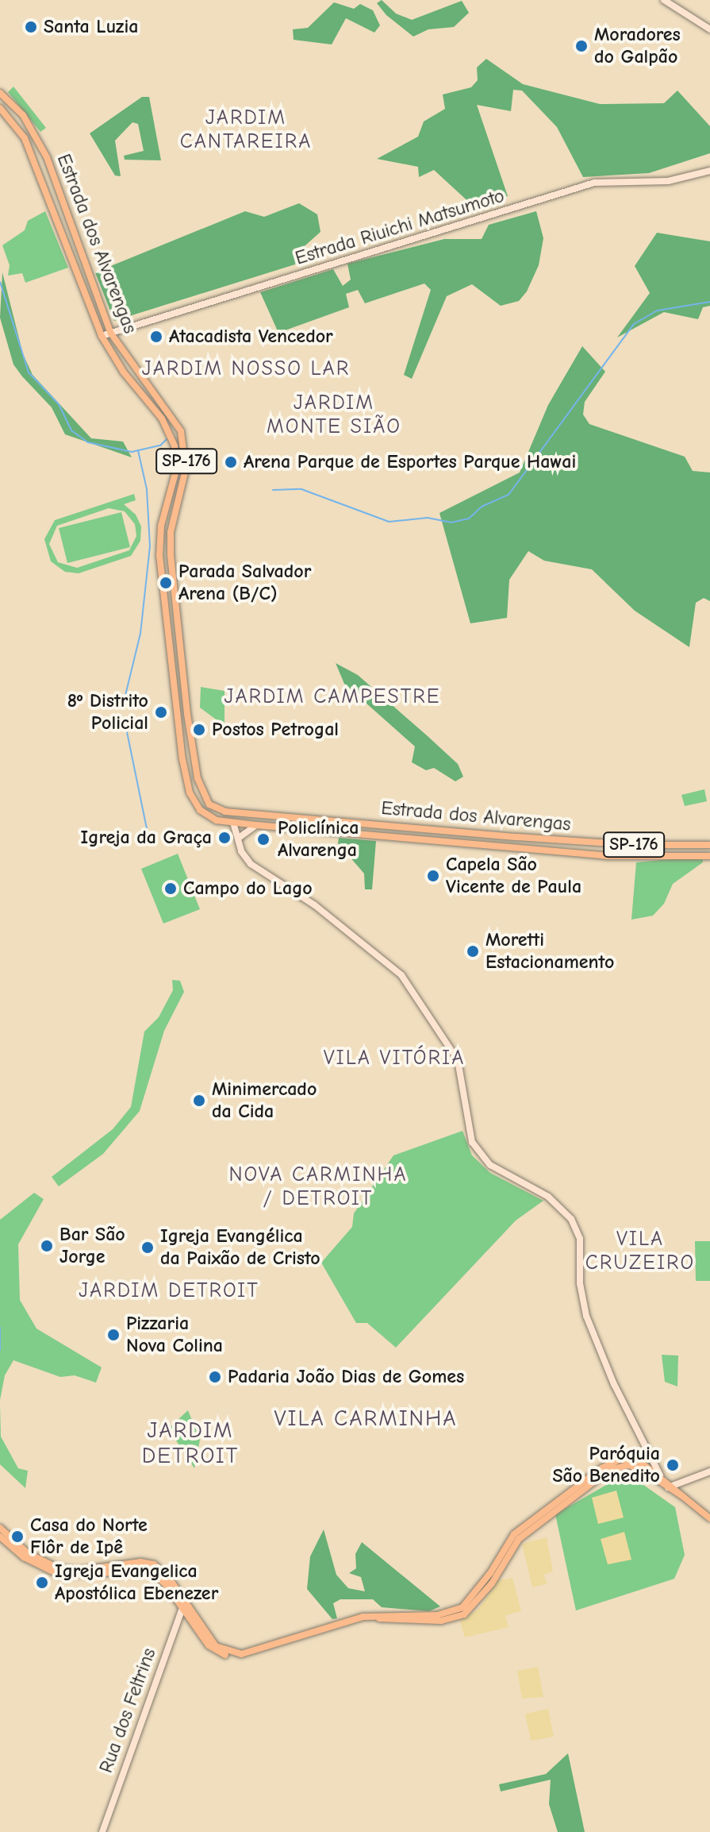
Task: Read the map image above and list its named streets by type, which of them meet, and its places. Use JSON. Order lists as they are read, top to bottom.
{
  "streets": {
    "main road": ["Estrada dos Alvarengas", "SP-176"],
    "street": ["Estrada Riuichi Matsumoto", "Rua dos Feltrins"]
  },
  "crossings": [
    ["Estrada Riuichi Matsumoto", "Estrada dos Alvarengas"]
  ],
  "districts": [
    "JARDIM CANTAREIRA",
    "JARDIM NOSSO LAR",
    "JARDIM MONTE SIÃO",
    "JARDIM CAMPESTRE",
    "VILA VITÓRIA",
    "NOVA CARMINHA / DETROIT",
    "VILA CRUZEIRO",
    "JARDIM DETROIT",
    "VILA CARMINHA",
    "JARDIM DETROIT"
  ],
  "places": [
    "Santa Luzia",
    "Moradores do Galpão",
    "Atacadista Vencedor",
    "Arena Parque de Esportes Parque Hawai",
    "Parada Salvador Arena (B/C)",
    "8º Distrito Policial",
    "Postos Petrogal",
    "Igreja da Graça",
    "Policlínica Alvarenga",
    "Capela São Vicente de Paula",
    "Campo do Lago",
    "Moretti Estacionamento",
    "Minimercado da Cida",
    "Bar São Jorge",
    "Igreja Evangélica da Paixão de Cristo",
    "Pizzaria Nova Colina",
    "Padaria João Dias de Gomes",
    "Paróquia São Benedito",
    "Casa do Norte Flôr de Ipê",
    "Igreja Evangelica Apostólica Ebenezer"
  ]
}
